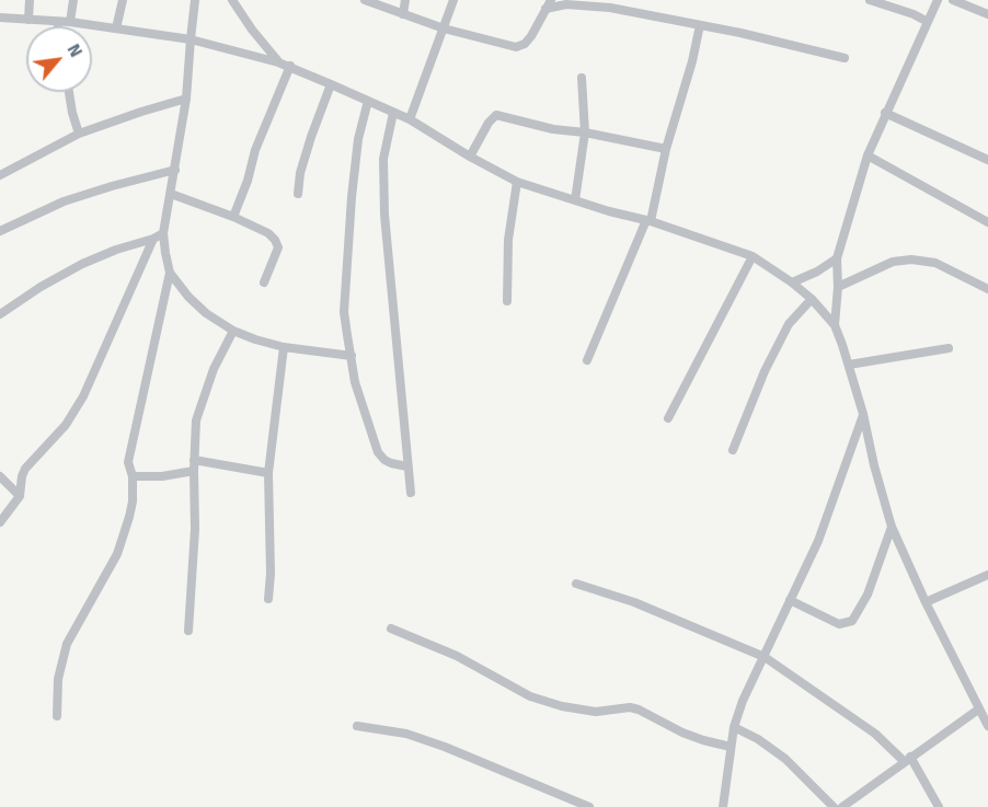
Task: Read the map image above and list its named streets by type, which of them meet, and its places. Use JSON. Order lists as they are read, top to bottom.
{
  "north": "top right"
}
